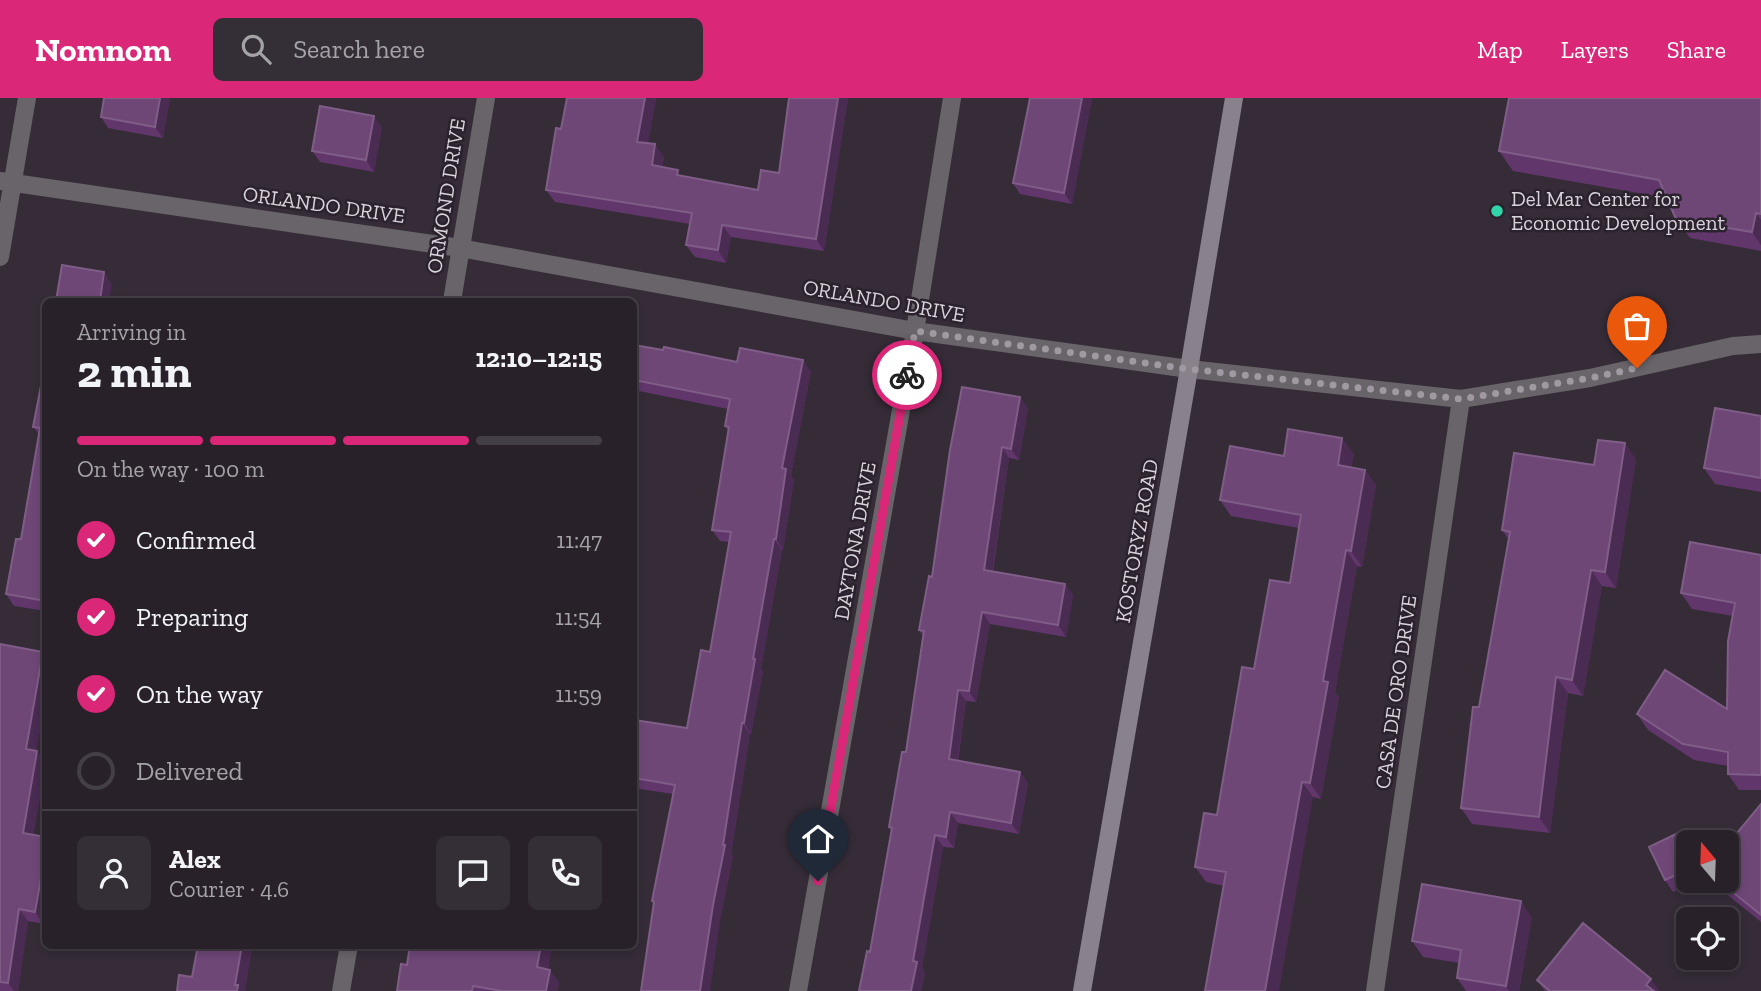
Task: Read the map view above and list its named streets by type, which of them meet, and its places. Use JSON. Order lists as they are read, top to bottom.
{
  "streets": {
    "main road": ["KOSTORYZ ROAD"],
    "street": [
      "ORMOND DRIVE",
      "ORLANDO DRIVE",
      "DAYTONA DRIVE",
      "CASA DE ORO DRIVE"
    ]
  },
  "crossings": [
    ["ORMOND DRIVE", "ORLANDO DRIVE"],
    ["ORLANDO DRIVE", "DAYTONA DRIVE"],
    ["ORLANDO DRIVE", "KOSTORYZ ROAD"],
    ["ORLANDO DRIVE", "CASA DE ORO DRIVE"]
  ],
  "places": ["Del Mar Center for Economic Development"],
  "north": "top",
  "page": {
    "header": "Nomnom",
    "search": "Search here",
    "nav": ["Map", "Layers", "Share"],
    "heading": ["2 min", "Arriving in", "12:10–12:15"],
    "panel": ["Alex", "Courier · 4.6"],
    "bar": "On the way · 100 m",
    "list": [
      ["Confirmed", "11:47"],
      ["Preparing", "11:54"],
      ["On the way", "11:59"],
      "Delivered"
    ]
  }
}
